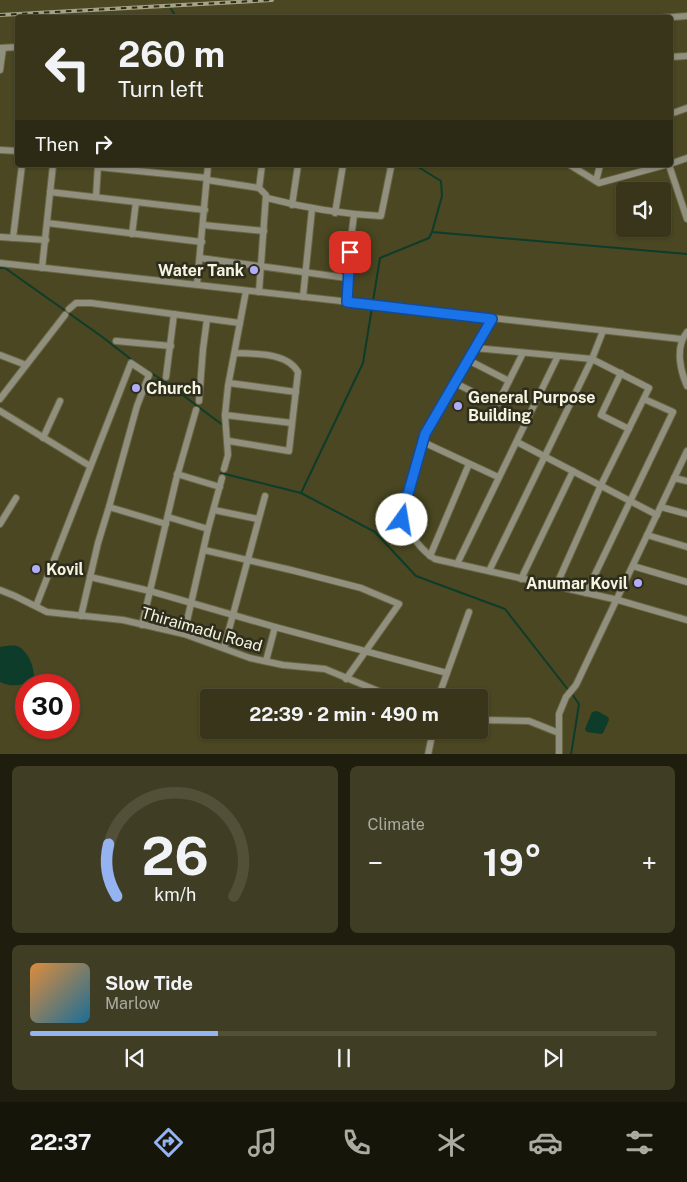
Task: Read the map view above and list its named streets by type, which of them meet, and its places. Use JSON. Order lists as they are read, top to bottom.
{
  "streets": {
    "street": ["Thiraimadu Road"]
  },
  "places": [
    "Water Tank",
    "Church",
    "General Purpose Building",
    "Kovil",
    "Anumar Kovil"
  ],
  "page": {
    "turn": ["260 m", "Turn left"],
    "then": "Then",
    "limit": "30",
    "trip": "22:39 · 2 min · 490 m",
    "tile": "Climate",
    "heat": ["−", "19°", "+"],
    "song": ["Slow Tide", "Marlow"],
    "tabs": "22:37",
    "gauge": ["26", "km/h"]
  }
}
